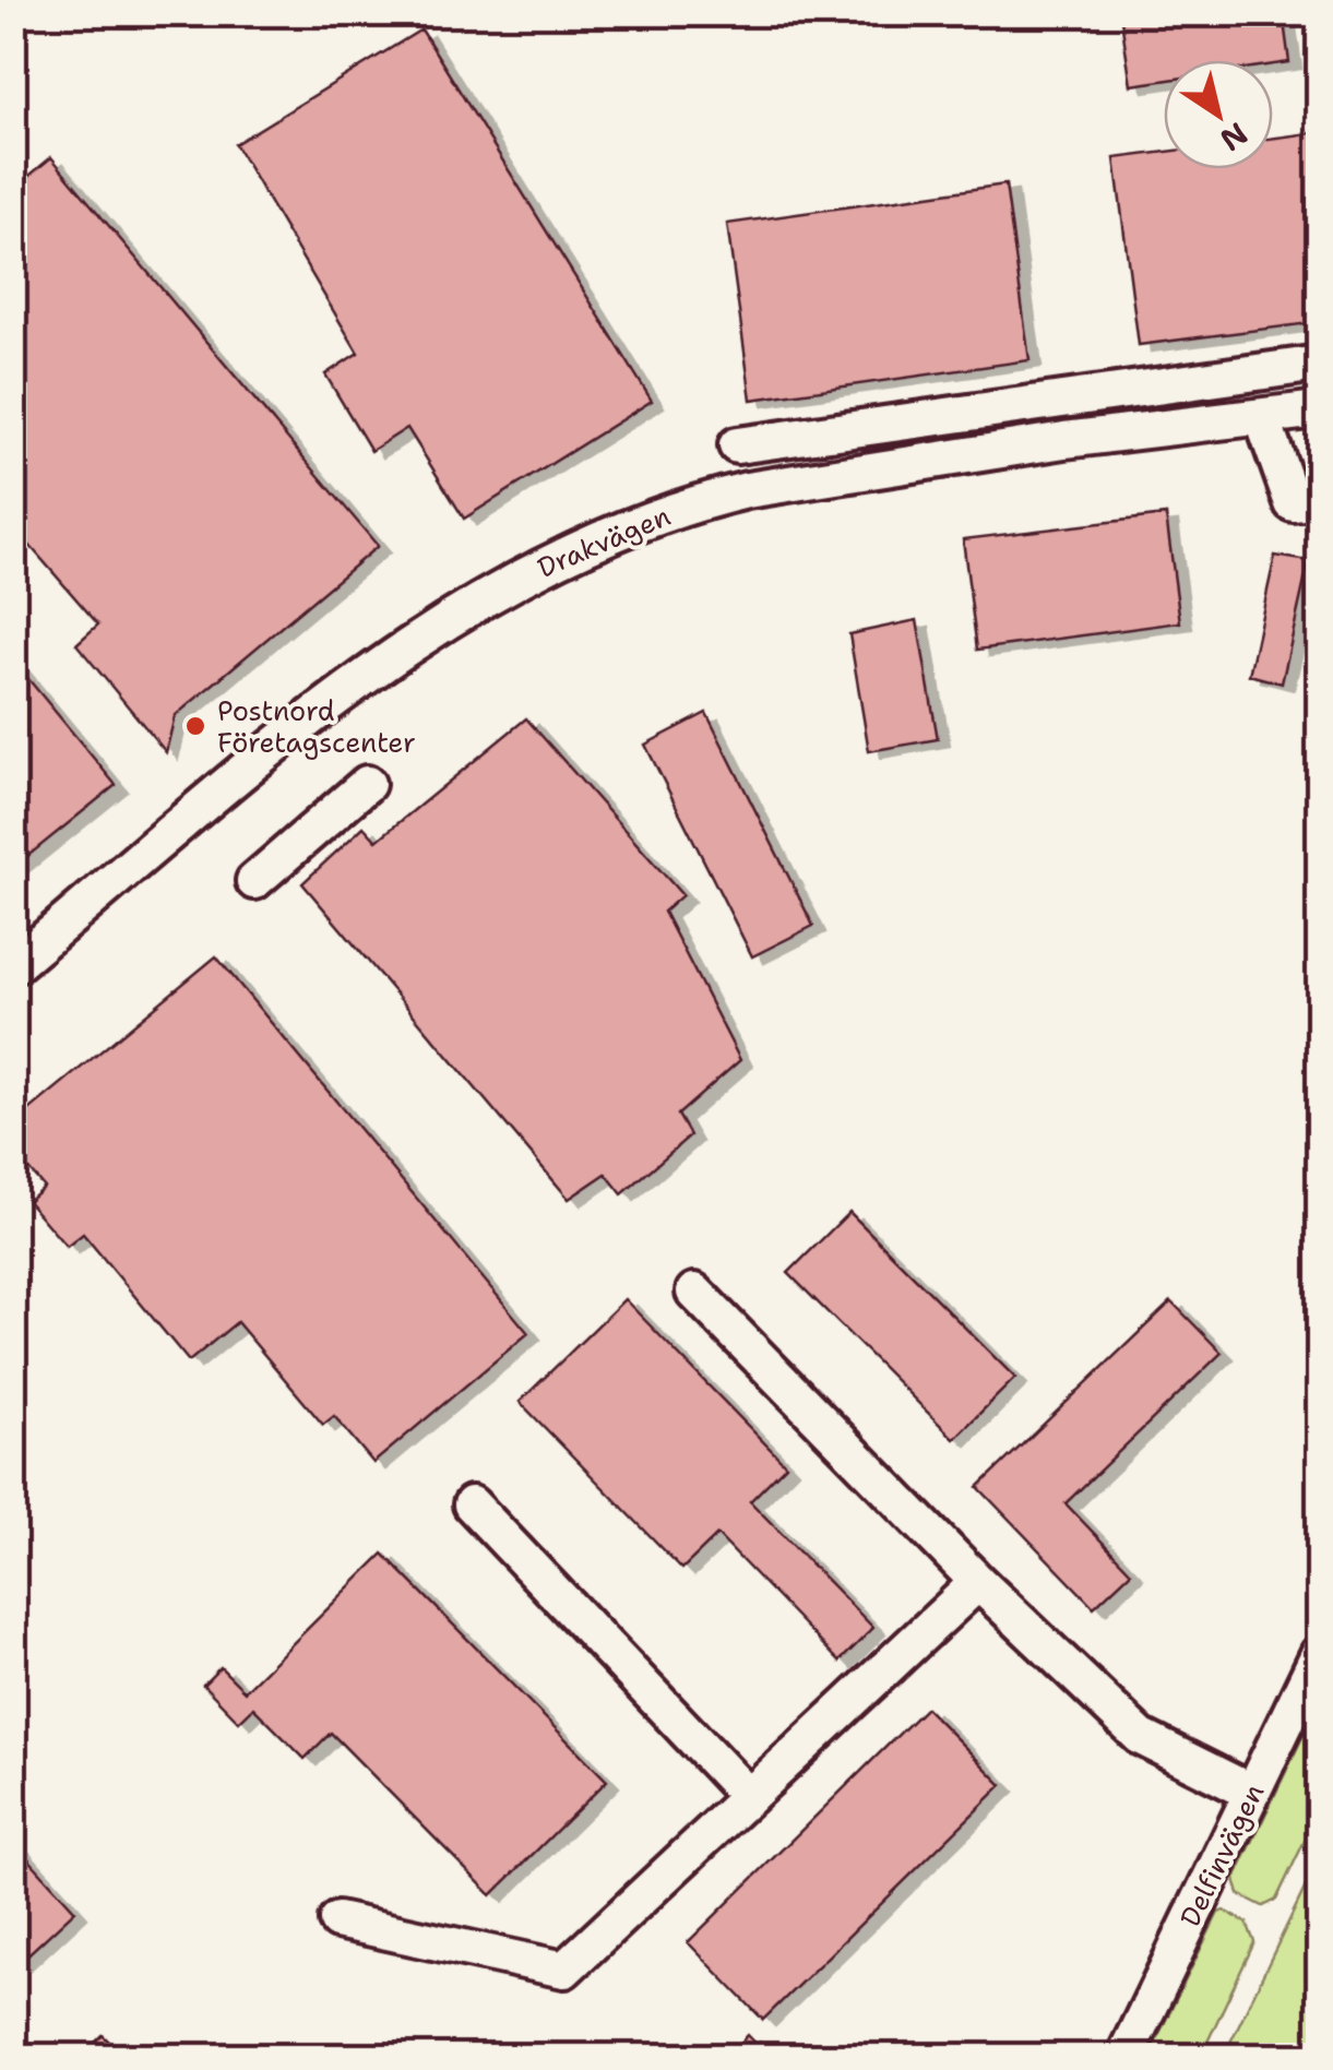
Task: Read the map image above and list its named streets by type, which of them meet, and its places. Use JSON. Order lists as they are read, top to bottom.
{
  "streets": {
    "street": ["Drakvägen", "Delfinvägen"]
  },
  "places": ["Postnord Företagscenter"],
  "north": "bottom right"
}
